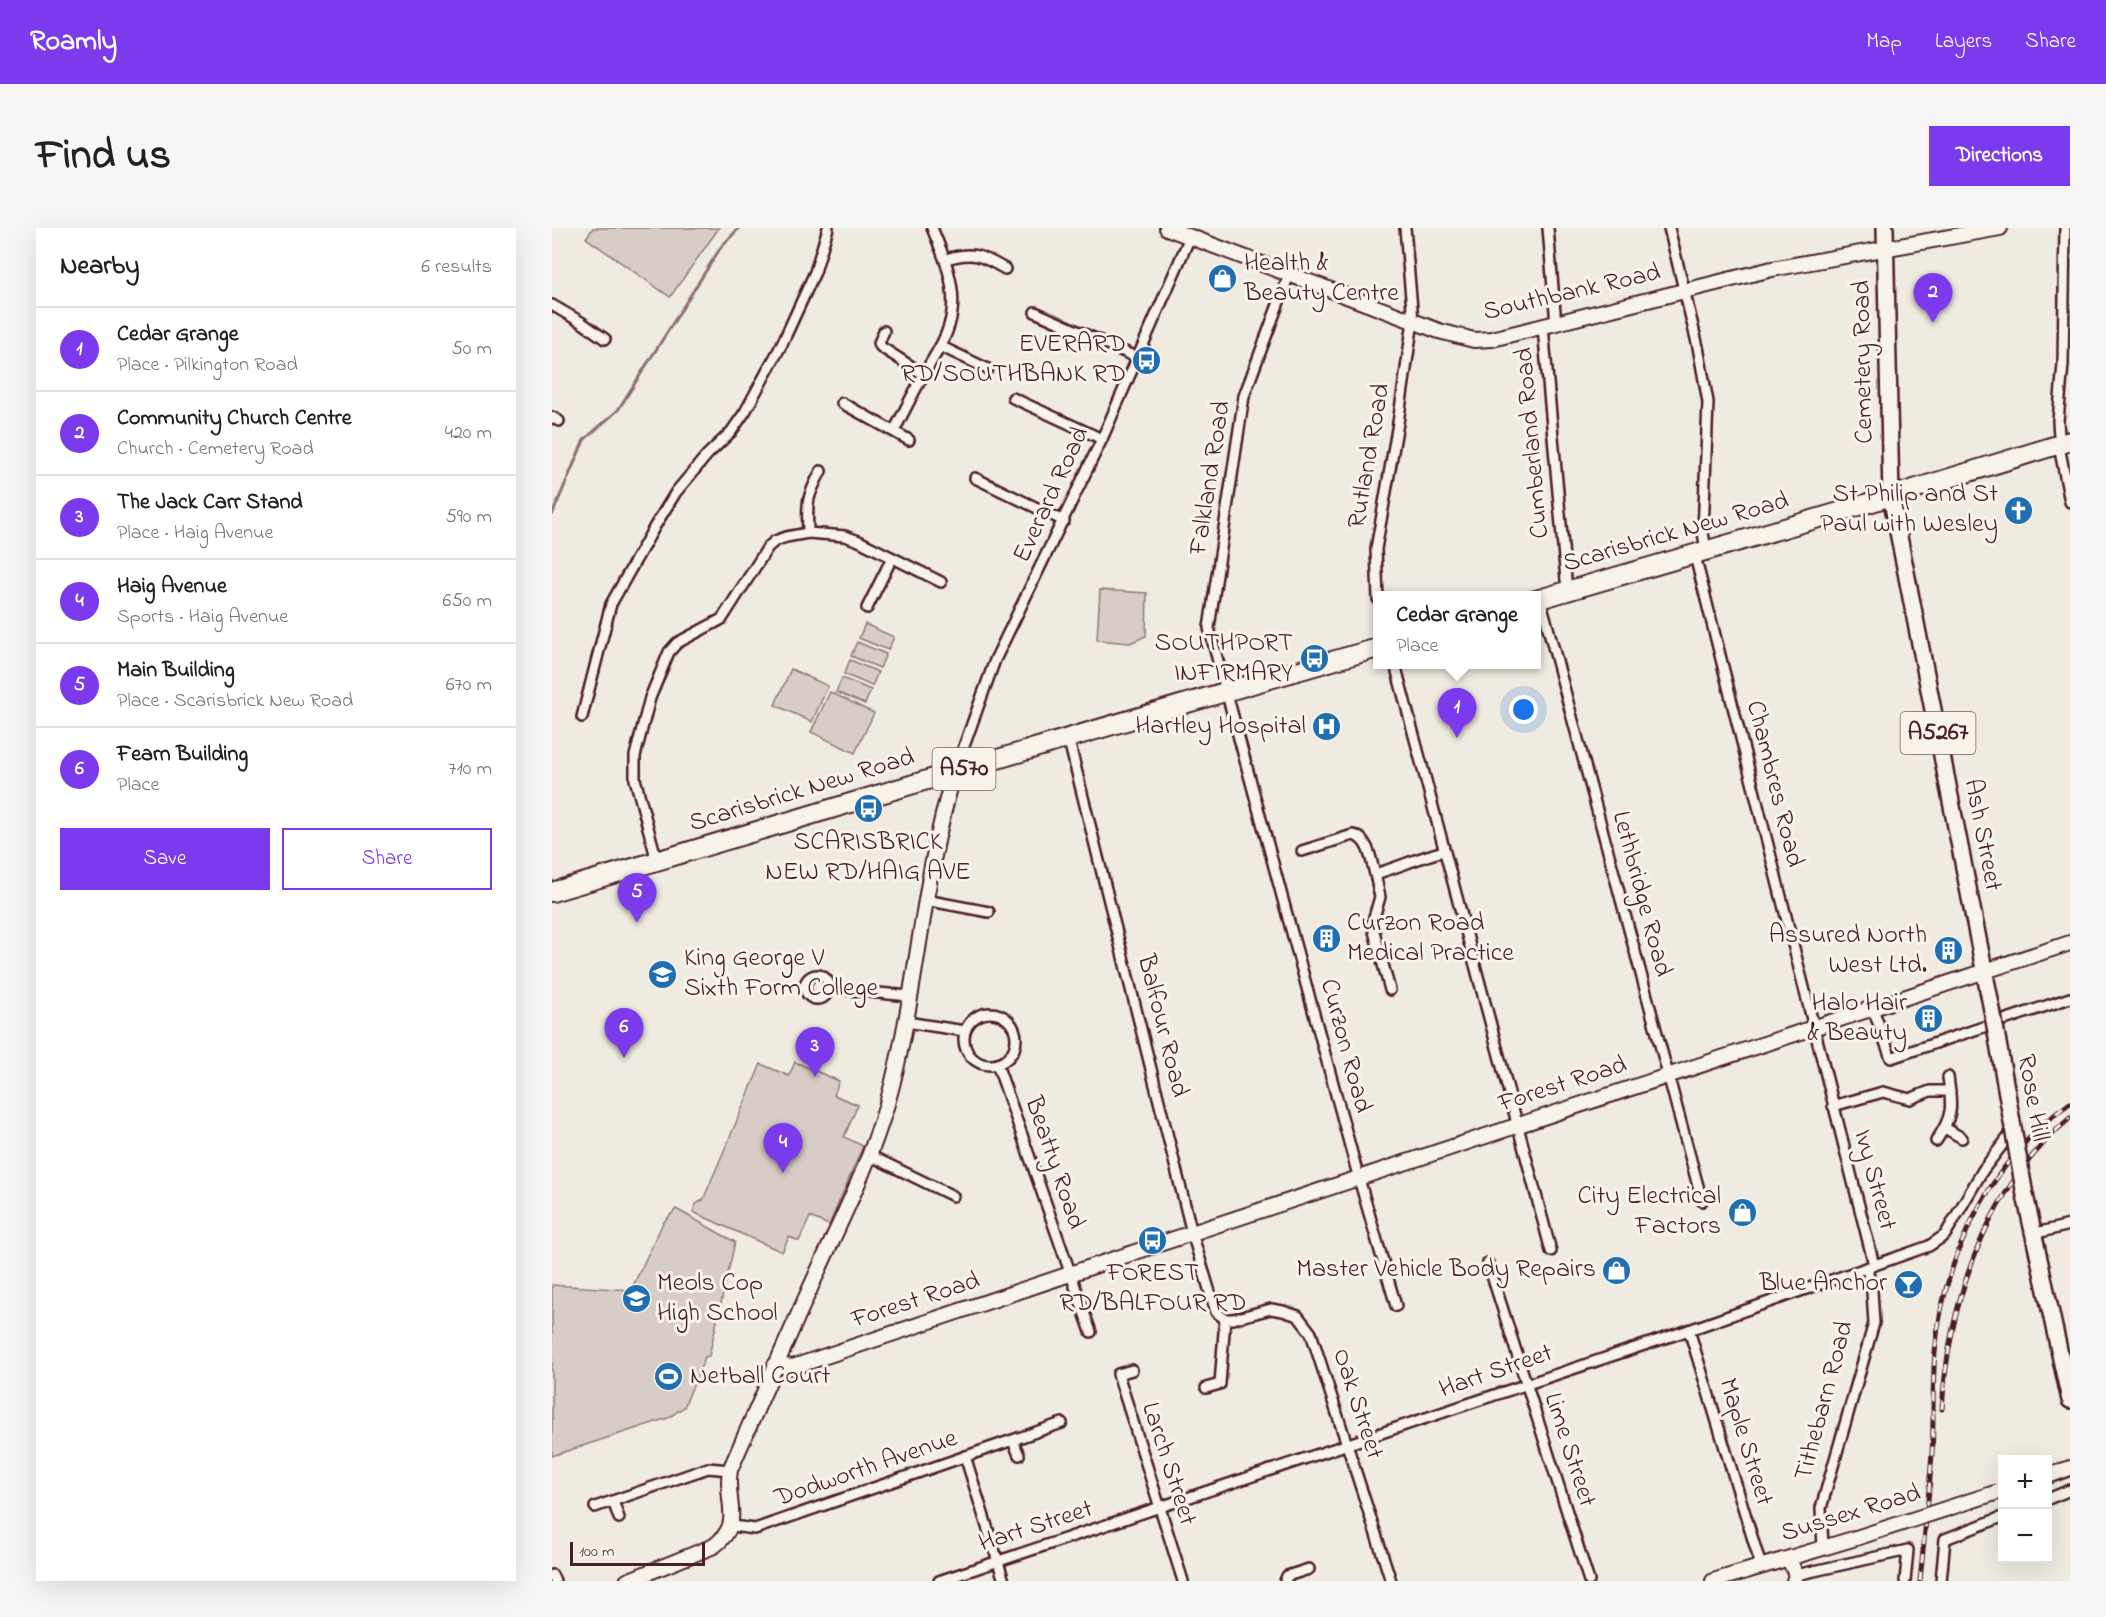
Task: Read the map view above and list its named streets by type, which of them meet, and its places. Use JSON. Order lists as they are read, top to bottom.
{
  "streets": {
    "highway": ["Scarisbrick New Road", "A570"],
    "main road": [
      "Cemetery Road",
      "A5267",
      "Ash Street",
      "Rose Hill"
    ],
    "street": [
      "Southbank Road",
      "Cumberland Road",
      "Rutland Road",
      "Falkland Road",
      "Everard Road",
      "Chambres Road",
      "Lethbridge Road",
      "Balfour Road",
      "Curzon Road",
      "Forest Road",
      "Beatty Road",
      "Ivy Street",
      "Hart Street",
      "Tithebarn Road",
      "Oak Street",
      "Maple Street",
      "Lime Street",
      "Larch Street",
      "Dodworth Avenue",
      "Sussex Road"
    ]
  },
  "crossings": [
    ["Southbank Road", "Cemetery Road"],
    ["Southbank Road", "Cumberland Road"],
    ["Southbank Road", "Rutland Road"],
    ["Southbank Road", "Falkland Road"],
    ["Southbank Road", "Everard Road"],
    ["Southbank Road", "Chambres Road"],
    ["Cemetery Road", "Scarisbrick New Road"],
    ["Cemetery Road", "Ash Street"],
    ["Cumberland Road", "Scarisbrick New Road"],
    ["Falkland Road", "Scarisbrick New Road"],
    ["Falkland Road", "Curzon Road"],
    ["Everard Road", "Scarisbrick New Road"],
    ["Scarisbrick New Road", "Chambres Road"],
    ["Scarisbrick New Road", "Ash Street"],
    ["Scarisbrick New Road", "Balfour Road"],
    ["Scarisbrick New Road", "Curzon Road"],
    ["A5267", "Rose Hill"],
    ["Chambres Road", "Forest Road"],
    ["Chambres Road", "Ivy Street"],
    ["Ash Street", "Forest Road"],
    ["Ash Street", "Rose Hill"],
    ["Lethbridge Road", "Forest Road"],
    ["Balfour Road", "Forest Road"],
    ["Balfour Road", "Oak Street"],
    ["Curzon Road", "Forest Road"],
    ["Forest Road", "Rose Hill"],
    ["Forest Road", "Beatty Road"],
    ["Rose Hill", "Hart Street"],
    ["Ivy Street", "Hart Street"],
    ["Ivy Street", "Tithebarn Road"],
    ["Hart Street", "Tithebarn Road"],
    ["Hart Street", "Oak Street"],
    ["Hart Street", "Maple Street"],
    ["Hart Street", "Lime Street"],
    ["Hart Street", "Larch Street"],
    ["Tithebarn Road", "Sussex Road"],
    ["Maple Street", "Sussex Road"]
  ],
  "places": {
    "shop": ["Health & Beauty Centre", "City Electrical Factors", "Master Vehicle Body Repairs"],
    "bus stop": [
      "EVERARD RD/SOUTHBANK RD",
      "SOUTHPORT INFIRMARY",
      "SCARISBRICK NEW RD/HAIG AVE",
      "FOREST RD/BALFOUR RD"
    ],
    "church": ["St Philip and St Paul with Wesley"],
    "hospital": ["Hartley Hospital"],
    "building": ["Curzon Road Medical Practice", "Assured North West Ltd.", "Halo Hair & Beauty"],
    "school or university": ["King George V Sixth Form College", "Meols Cop High School"],
    "bar": ["Blue Anchor"],
    "sports": ["Netball Court"]
  },
  "scale_bar": "100 m",
  "page": {
    "header": "Roamly",
    "nav": ["Map", "Layers", "Share"],
    "title": "Find us",
    "buttons": [
      "Directions",
      ["Save", "Share"]
    ],
    "heading": ["Nearby", "6 results"],
    "pins": [
      "2",
      "1",
      "5",
      "6",
      "3",
      "4"
    ],
    "list": [
      {
        "mark": "1",
        "name": "Cedar Grange",
        "note": "Place · Pilkington Road",
        "value": "50 m"
      },
      {
        "mark": "2",
        "name": "Community Church Centre",
        "note": "Church · Cemetery Road",
        "value": "420 m"
      },
      {
        "mark": "3",
        "name": "The Jack Carr Stand",
        "note": "Place · Haig Avenue",
        "value": "590 m"
      },
      {
        "mark": "4",
        "name": "Haig Avenue",
        "note": "Sports · Haig Avenue",
        "value": "650 m"
      },
      {
        "mark": "5",
        "name": "Main Building",
        "note": "Place · Scarisbrick New Road",
        "value": "670 m"
      },
      {
        "mark": "6",
        "name": "Fearn Building",
        "note": "Place",
        "value": "710 m"
      }
    ],
    "popup": ["Cedar Grange", "Place"],
    "map_buttons": ["+", "−"],
    "scale": "100 m"
  }
}
